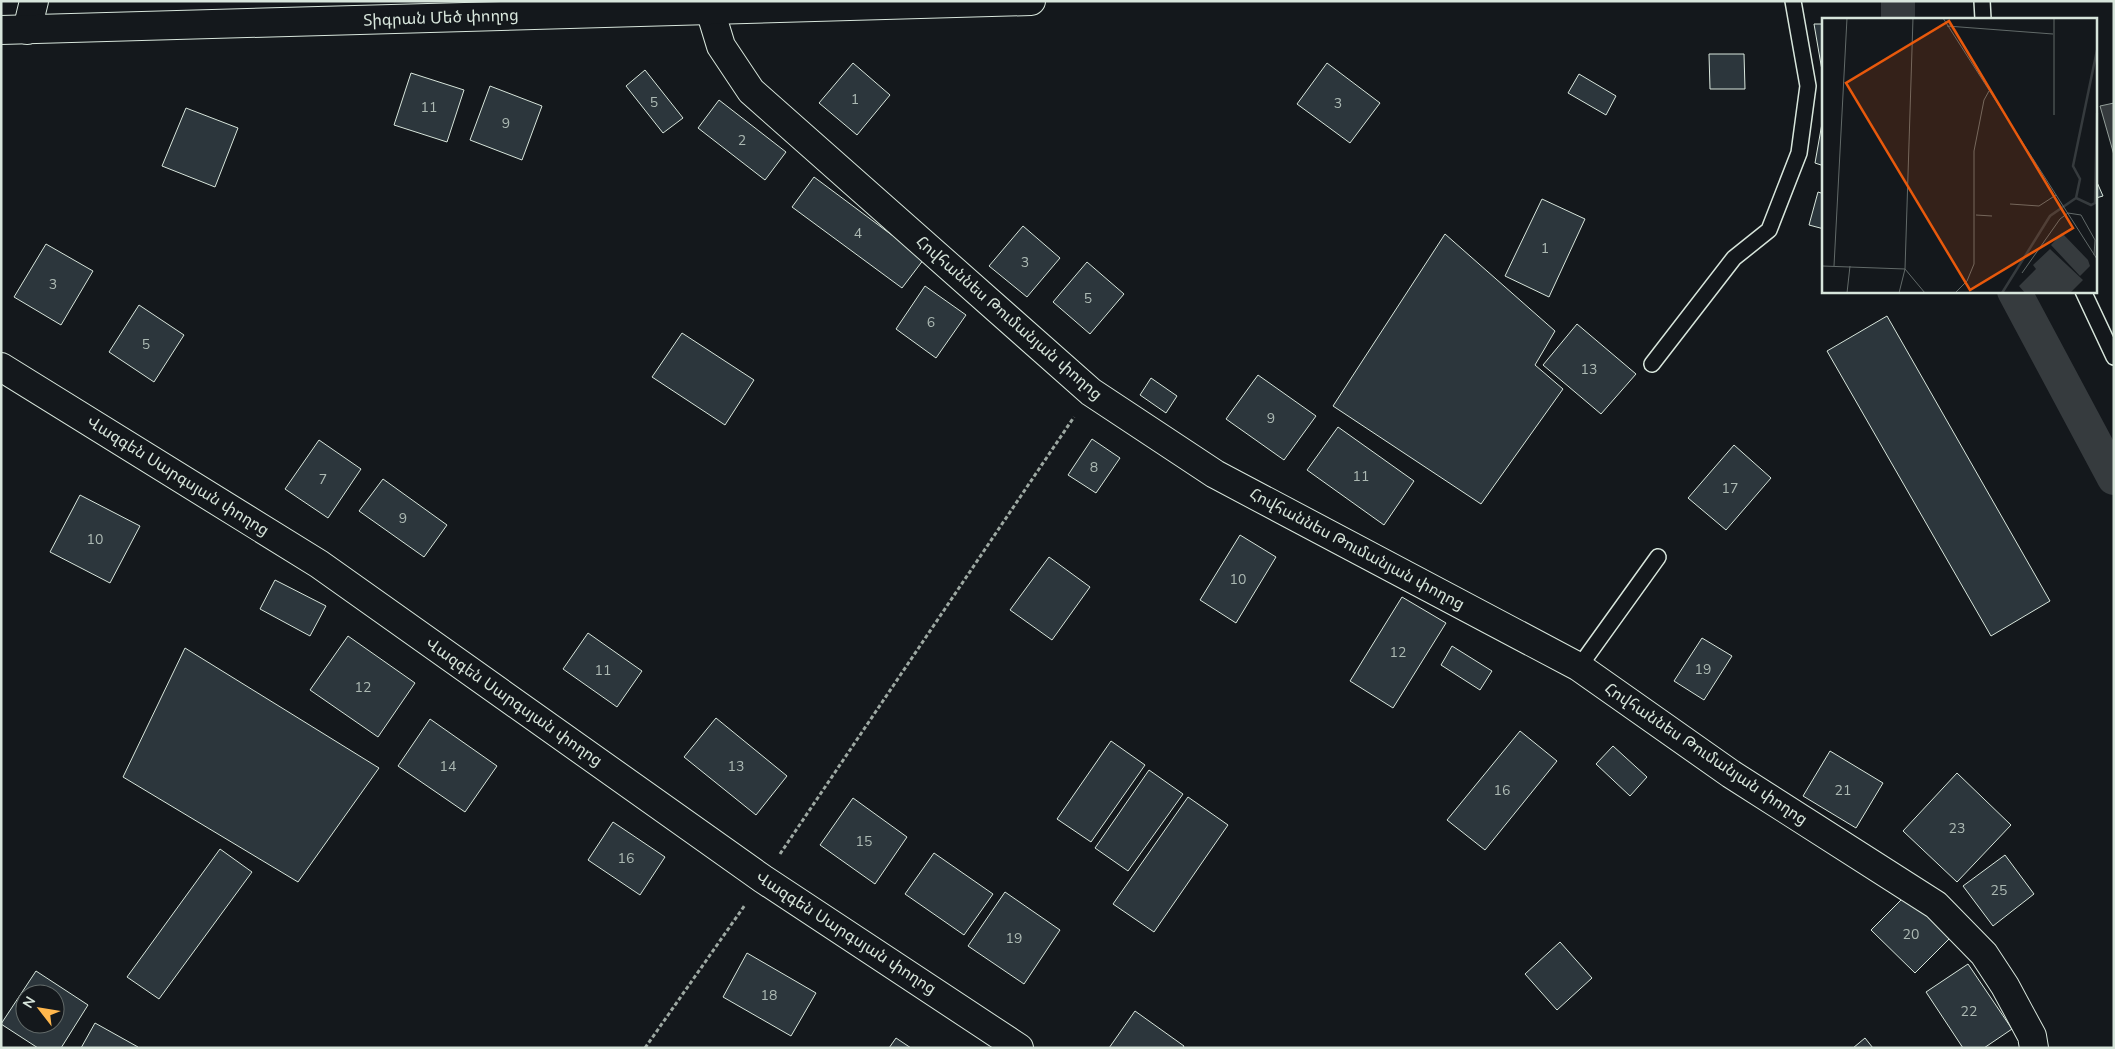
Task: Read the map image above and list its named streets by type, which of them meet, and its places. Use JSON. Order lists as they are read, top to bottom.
{
  "streets": {
    "street": ["Տիգրան Մեծ փողոց", "Հովհաննես Թումանյան փողոց", "Վազգեն Սարգսյան փողոց"]
  },
  "crossings": [
    ["Տիգրան Մեծ փողոց", "Հովհաննես Թումանյան փողոց"]
  ],
  "house_numbers": [
    "1",
    "5",
    "3",
    "11",
    "9",
    "2",
    "4",
    "1",
    "3",
    "3",
    "5",
    "6",
    "5",
    "13",
    "9",
    "8",
    "11",
    "7",
    "17",
    "9",
    "10",
    "10",
    "12",
    "19",
    "11",
    "12",
    "14",
    "13",
    "16",
    "21",
    "23",
    "15",
    "16",
    "25",
    "20",
    "19",
    "18",
    "22"
  ],
  "north": "top left"
}
